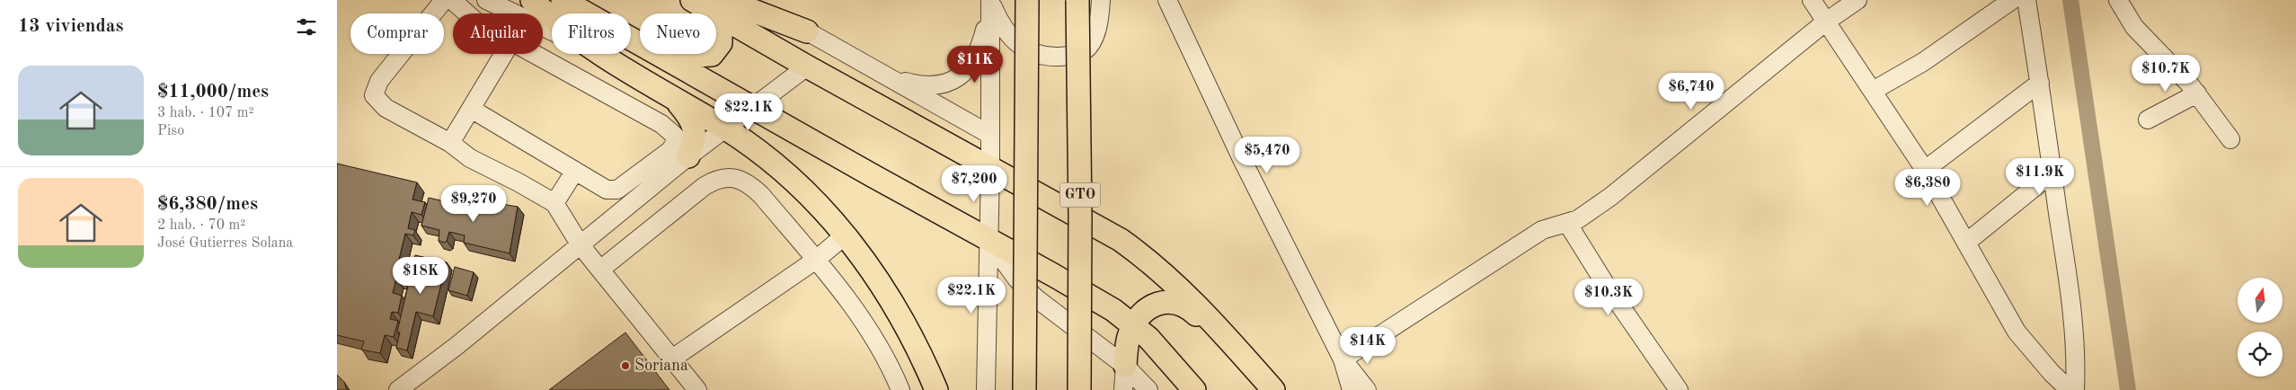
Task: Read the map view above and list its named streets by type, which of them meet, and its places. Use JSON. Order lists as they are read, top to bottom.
{
  "streets": {
    "main road": ["GTO"]
  },
  "places": ["Soriana"],
  "north": "top",
  "page": {
    "heading": "13 viviendas",
    "chip": [
      "Comprar",
      "Alquilar",
      "Filtros",
      "Nuevo"
    ],
    "price": [
      "$11K",
      "$10.7K",
      "$6,740",
      "$22.1K",
      "$5,470",
      "$11.9K",
      "$7,200",
      "$6,380",
      "$9,270",
      "$18K",
      "$22.1K",
      "$10.3K",
      "$14K"
    ],
    "list": [
      {
        "name": "$11,000/mes",
        "note": "3 hab. · 107 m² · Piso"
      },
      {
        "name": "$6,380/mes",
        "note": "2 hab. · 70 m² · José Gutierres Solana"
      }
    ]
  }
}
